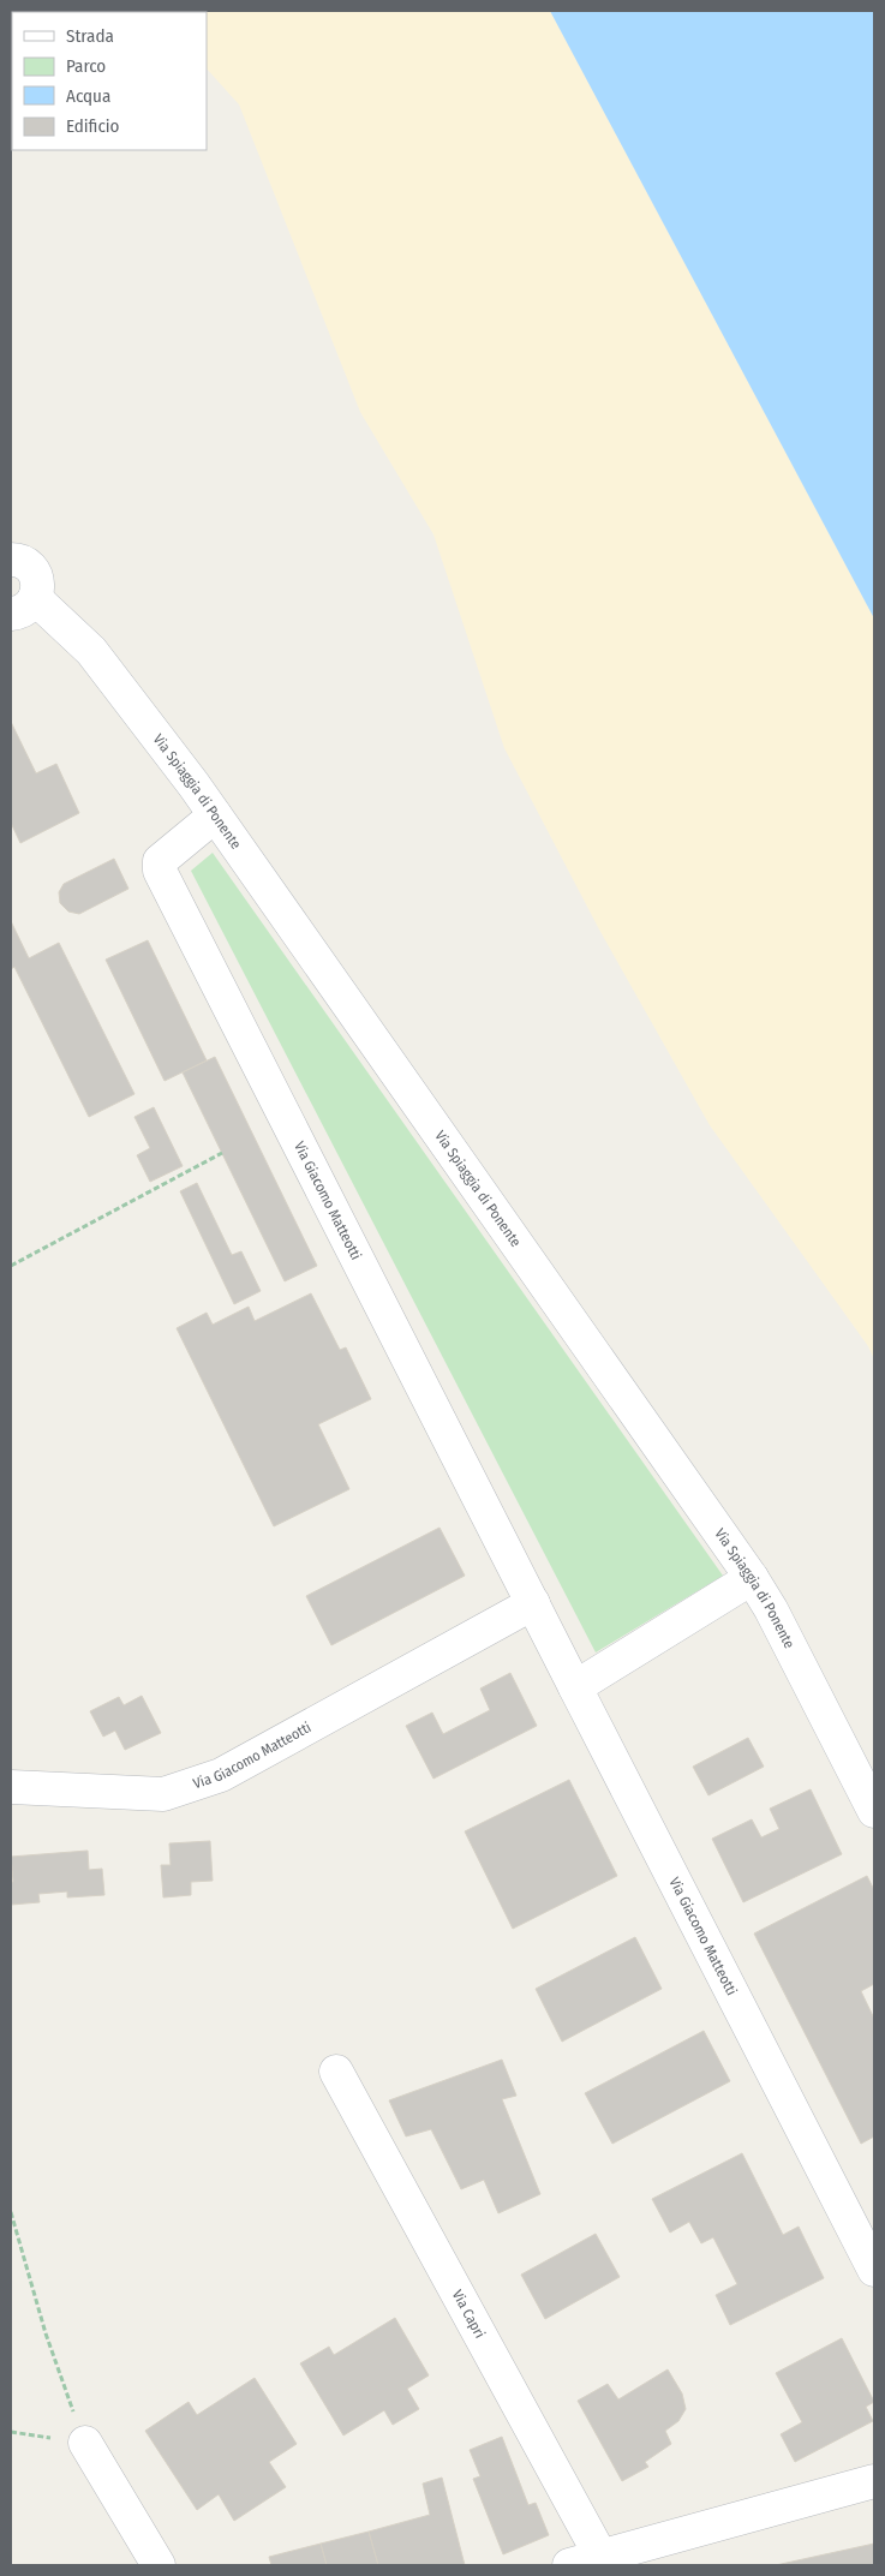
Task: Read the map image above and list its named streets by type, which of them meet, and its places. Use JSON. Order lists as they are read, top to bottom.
{
  "streets": {
    "street": ["Via Spiaggia di Ponente", "Via Giacomo Matteotti", "Via Capri"]
  },
  "crossings": [
    ["Via Spiaggia di Ponente", "Via Giacomo Matteotti"]
  ],
  "legend": [
    "Strada",
    "Parco",
    "Acqua",
    "Edificio"
  ]
}
